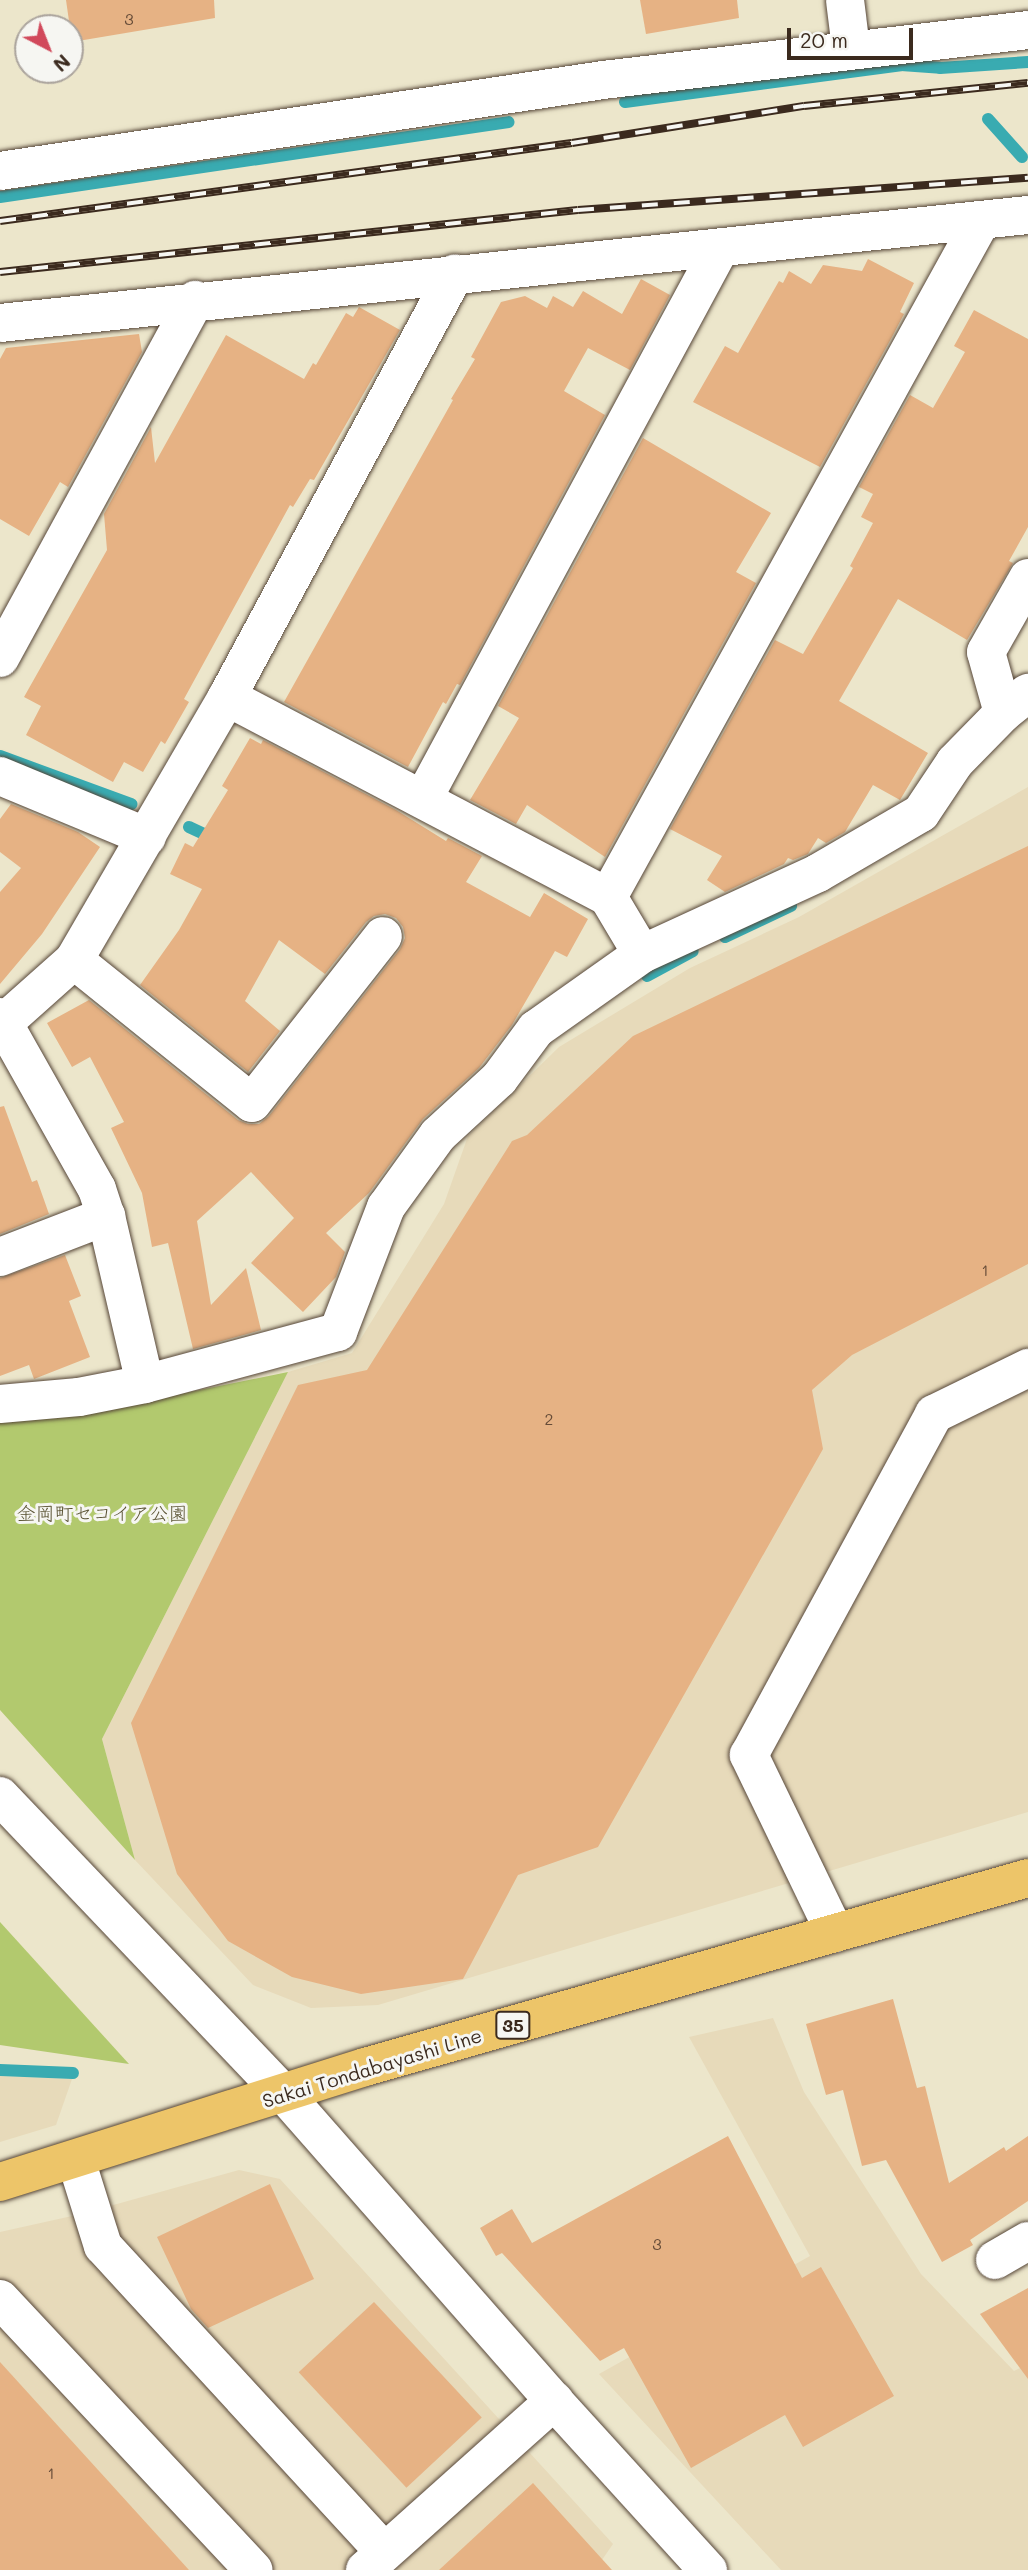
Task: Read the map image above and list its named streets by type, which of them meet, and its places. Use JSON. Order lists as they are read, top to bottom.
{
  "streets": {
    "main road": ["35", "Sakai Tondabayashi Line"]
  },
  "parks": ["金岡町セコイア公園"],
  "house_numbers": [
    "3",
    "1",
    "2",
    "3",
    "1"
  ],
  "scale_bar": "20 m",
  "north": "bottom right"
}
